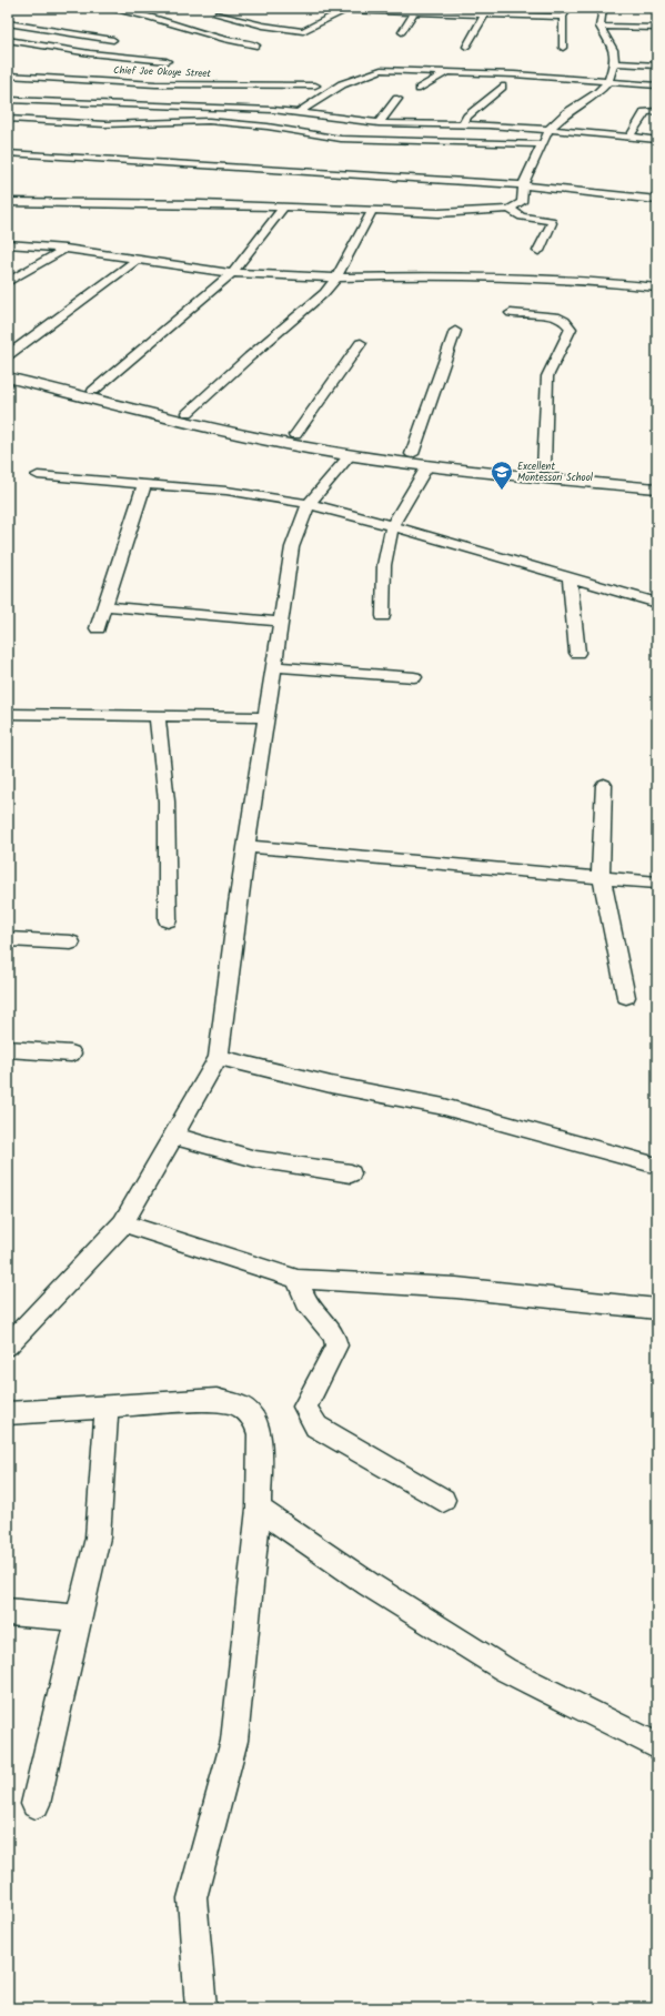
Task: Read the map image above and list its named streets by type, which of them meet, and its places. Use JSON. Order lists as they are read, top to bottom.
{
  "streets": {
    "street": ["Chief Joe Okoye Street"]
  },
  "places": {
    "school or university": ["Excellent Montessori School"]
  }
}
